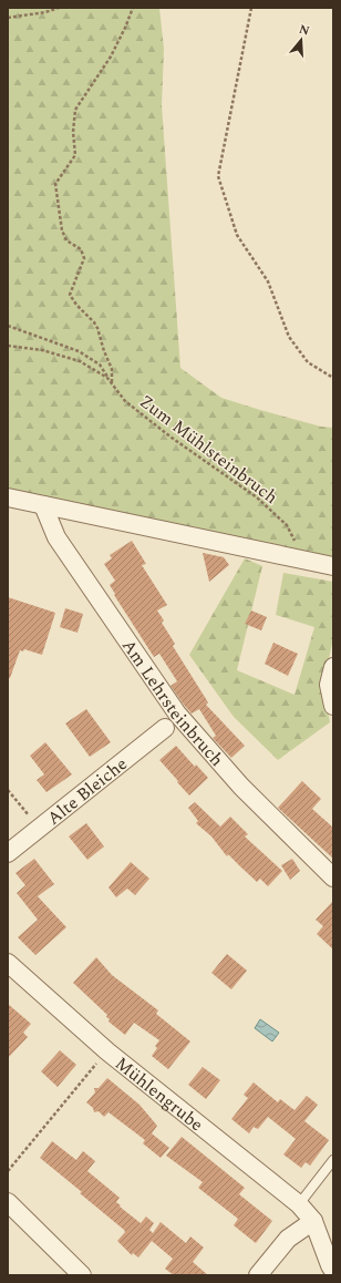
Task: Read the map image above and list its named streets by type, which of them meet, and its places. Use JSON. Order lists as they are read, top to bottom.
{
  "streets": {
    "street": ["Am Lehrsteinbruch", "Alte Bleiche", "Mühlengrube"],
    "path": ["Zum Mühlsteinbruch"]
  },
  "north": "top"
}
